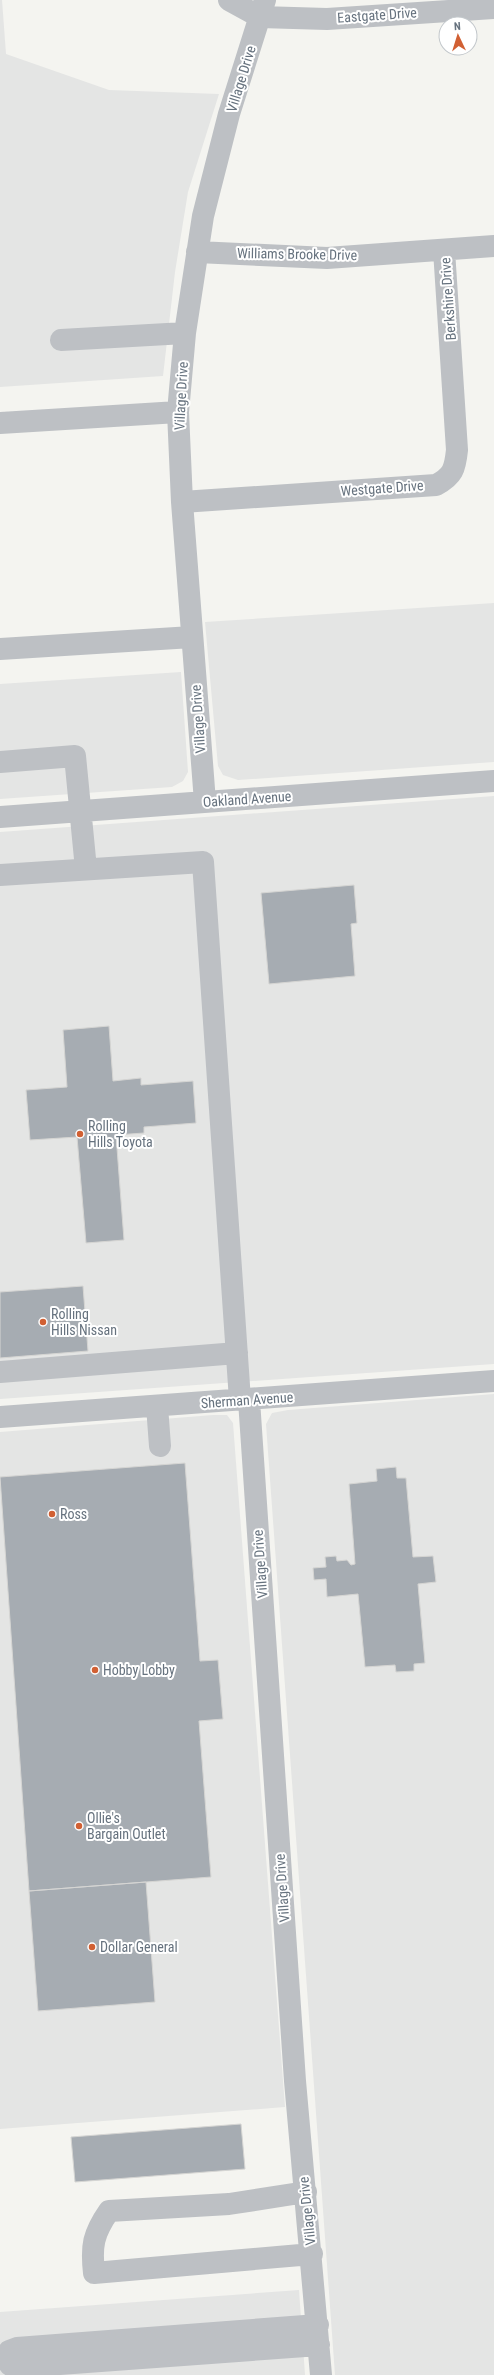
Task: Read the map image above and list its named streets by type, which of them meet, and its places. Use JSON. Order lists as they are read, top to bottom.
{
  "streets": {
    "street": [
      "Eastgate Drive",
      "Village Drive",
      "Williams Brooke Drive",
      "Berkshire Drive",
      "Westgate Drive",
      "Oakland Avenue",
      "Sherman Avenue"
    ]
  },
  "crossings": [
    ["Eastgate Drive", "Village Drive"],
    ["Village Drive", "Williams Brooke Drive"],
    ["Village Drive", "Westgate Drive"],
    ["Village Drive", "Oakland Avenue"],
    ["Village Drive", "Sherman Avenue"],
    ["Williams Brooke Drive", "Berkshire Drive"],
    ["Berkshire Drive", "Westgate Drive"]
  ],
  "places": [
    "Rolling Hills Toyota",
    "Rolling Hills Nissan",
    "Ross",
    "Hobby Lobby",
    "Ollie's Bargain Outlet",
    "Dollar General"
  ],
  "north": "top"
}
